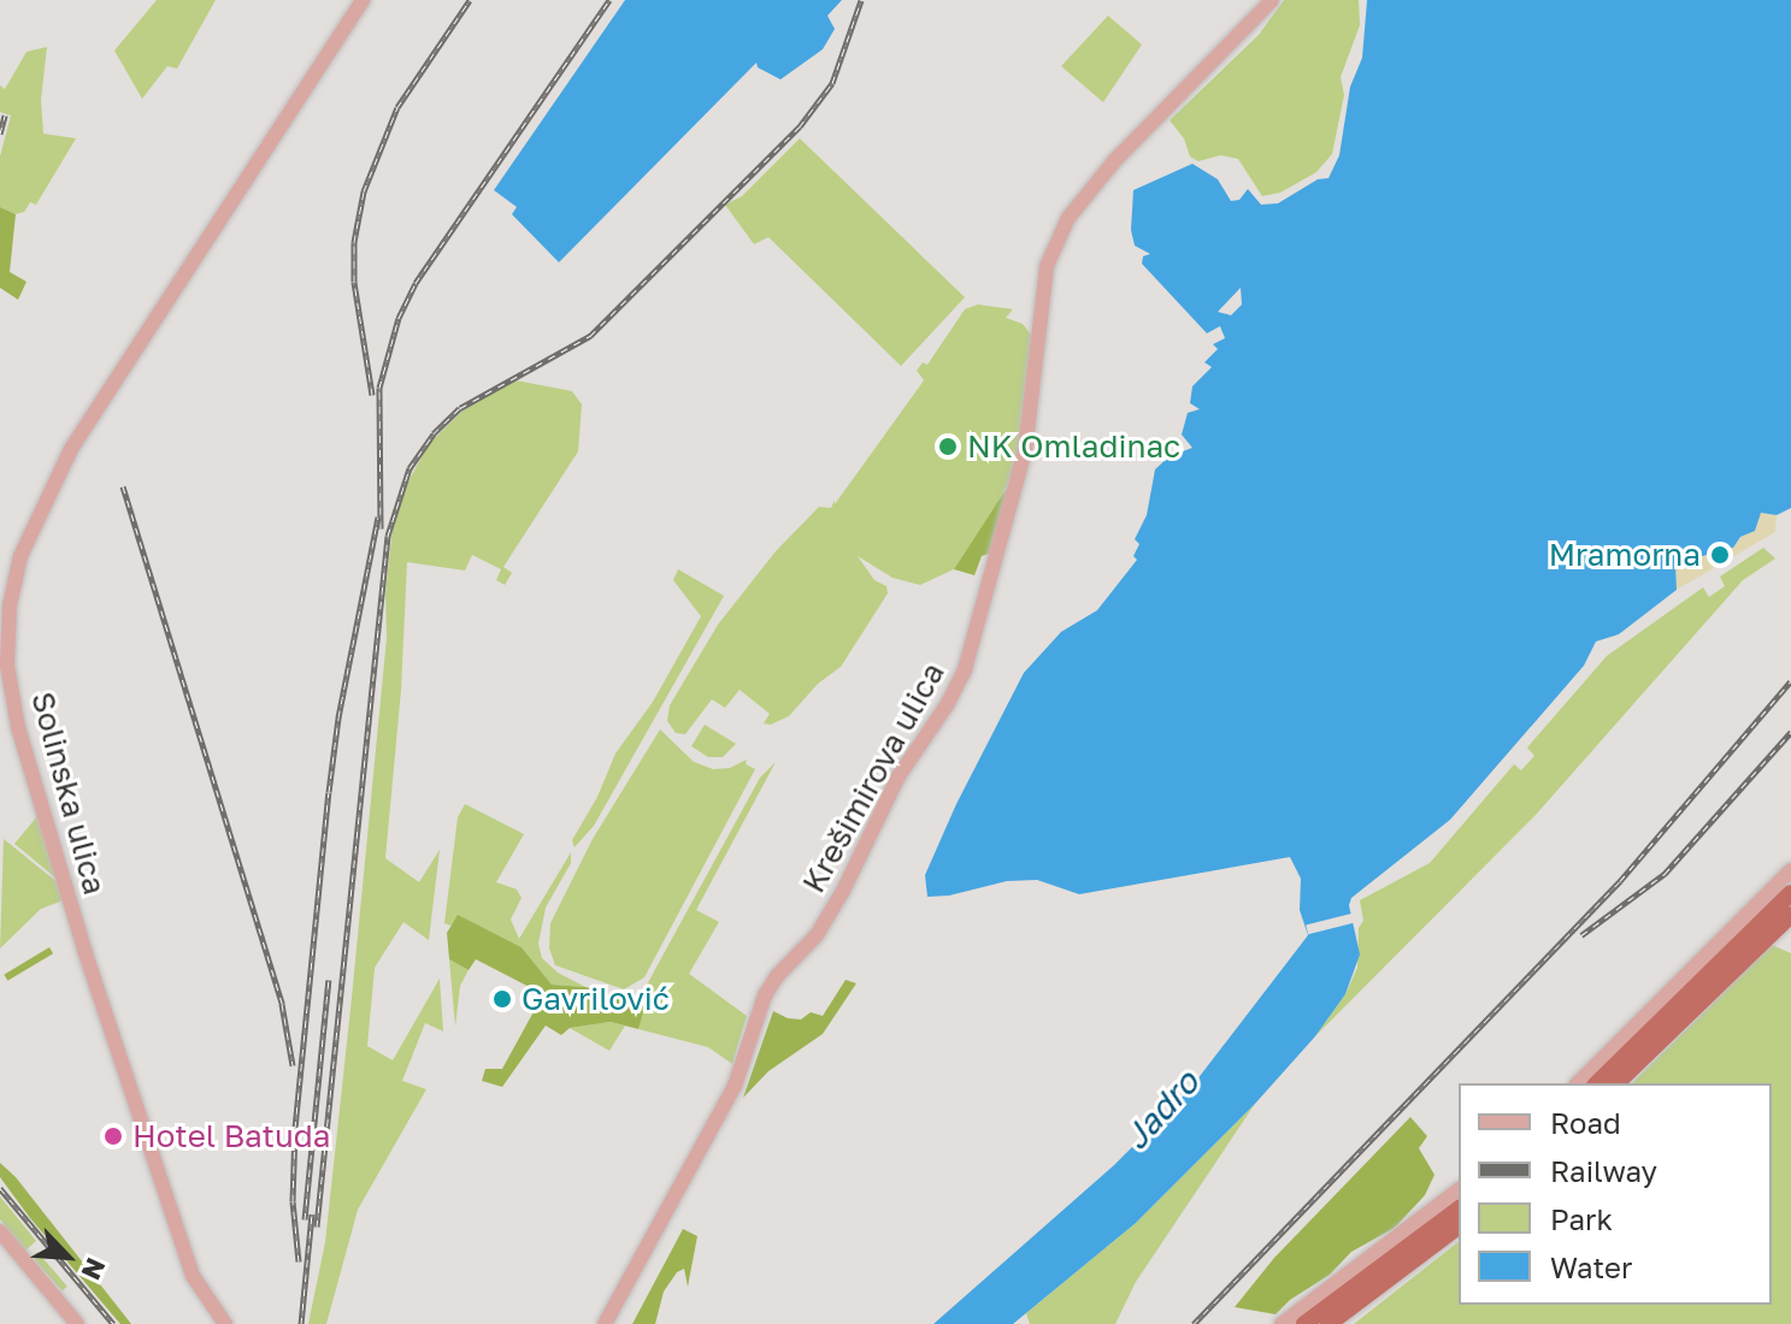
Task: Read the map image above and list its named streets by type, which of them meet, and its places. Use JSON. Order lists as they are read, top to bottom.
{
  "streets": {
    "main road": ["Krešimirova ulica", "Solinska ulica"]
  },
  "water": ["Jadro"],
  "places": [
    "NK Omladinac",
    "Mramorna",
    "Gavrilović",
    "Hotel Batuda"
  ],
  "legend": [
    "Road",
    "Railway",
    "Park",
    "Water"
  ],
  "north": "bottom right"
}
